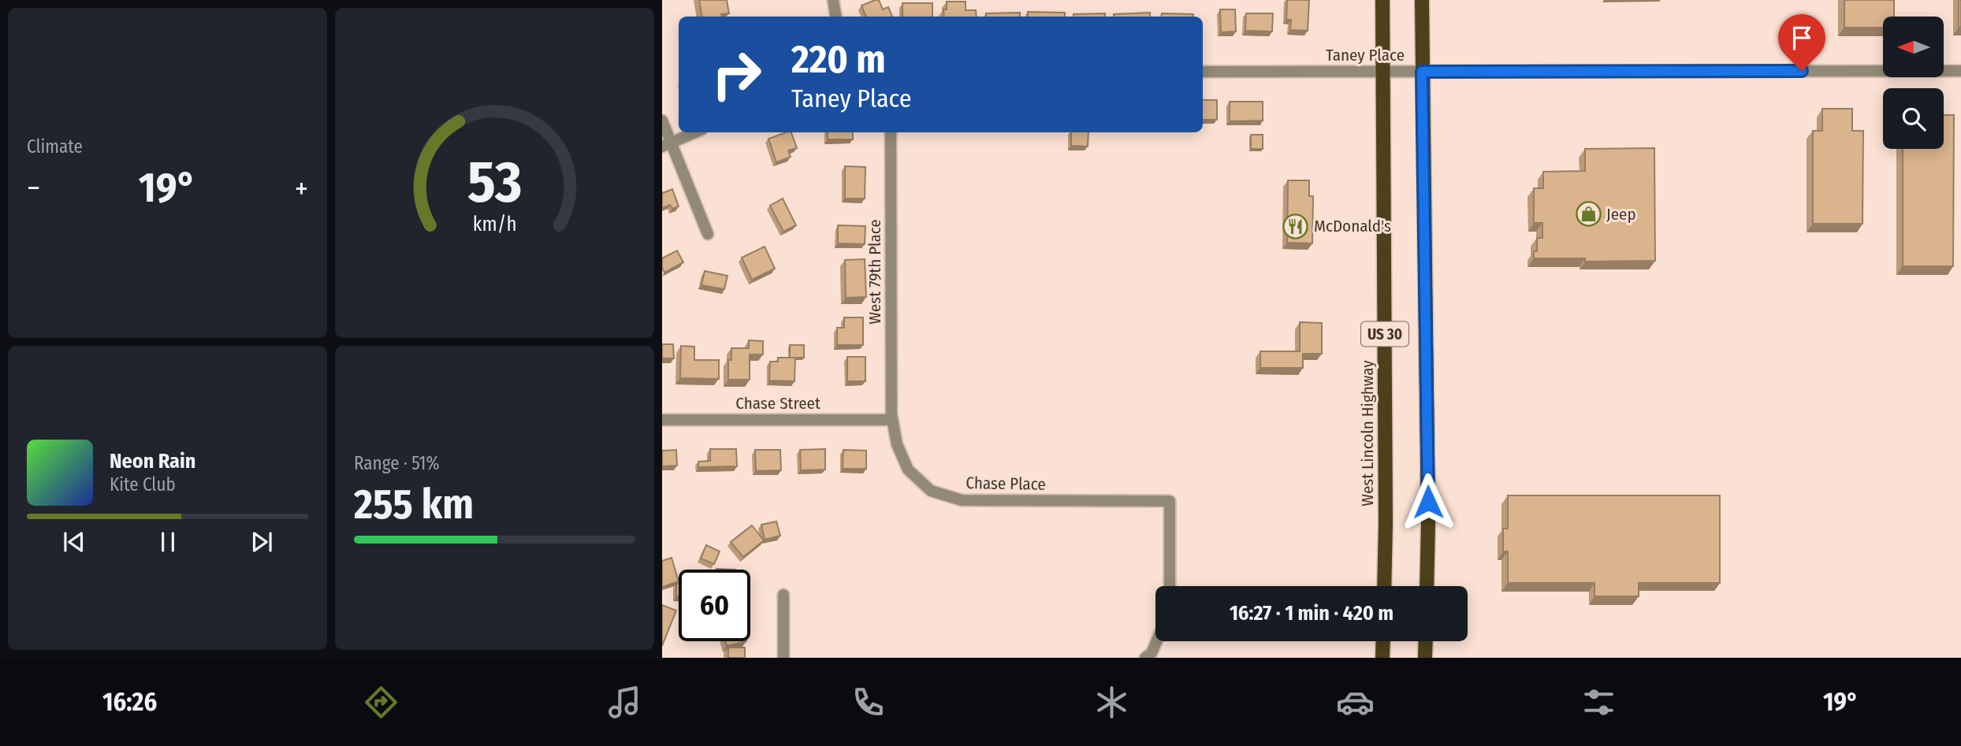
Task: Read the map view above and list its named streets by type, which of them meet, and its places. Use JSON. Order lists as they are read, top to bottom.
{
  "streets": {
    "main road": ["US 30", "West Lincoln Highway"],
    "street": [
      "Taney Place",
      "West 79th Place",
      "Chase Street",
      "Chase Place"
    ]
  },
  "crossings": [
    ["Taney Place", "US 30"],
    ["Taney Place", "West Lincoln Highway"],
    ["West 79th Place", "Chase Street"],
    ["West 79th Place", "Chase Place"],
    ["US 30", "West Lincoln Highway"],
    ["Chase Street", "Chase Place"]
  ],
  "places": {
    "shop": ["Jeep"],
    "restaurant": ["McDonald's"]
  },
  "north": "left",
  "page": {
    "tile": [
      "Climate",
      ["Range · 51%", "255 km"]
    ],
    "turn": ["220 m", "Taney Place"],
    "heat": ["−", "19°", "+"],
    "song": ["Neon Rain", "Kite Club"],
    "limit": "60",
    "trip": "16:27 · 1 min · 420 m",
    "tabs": ["16:26", "19°"],
    "gauge": ["53", "km/h"]
  }
}
